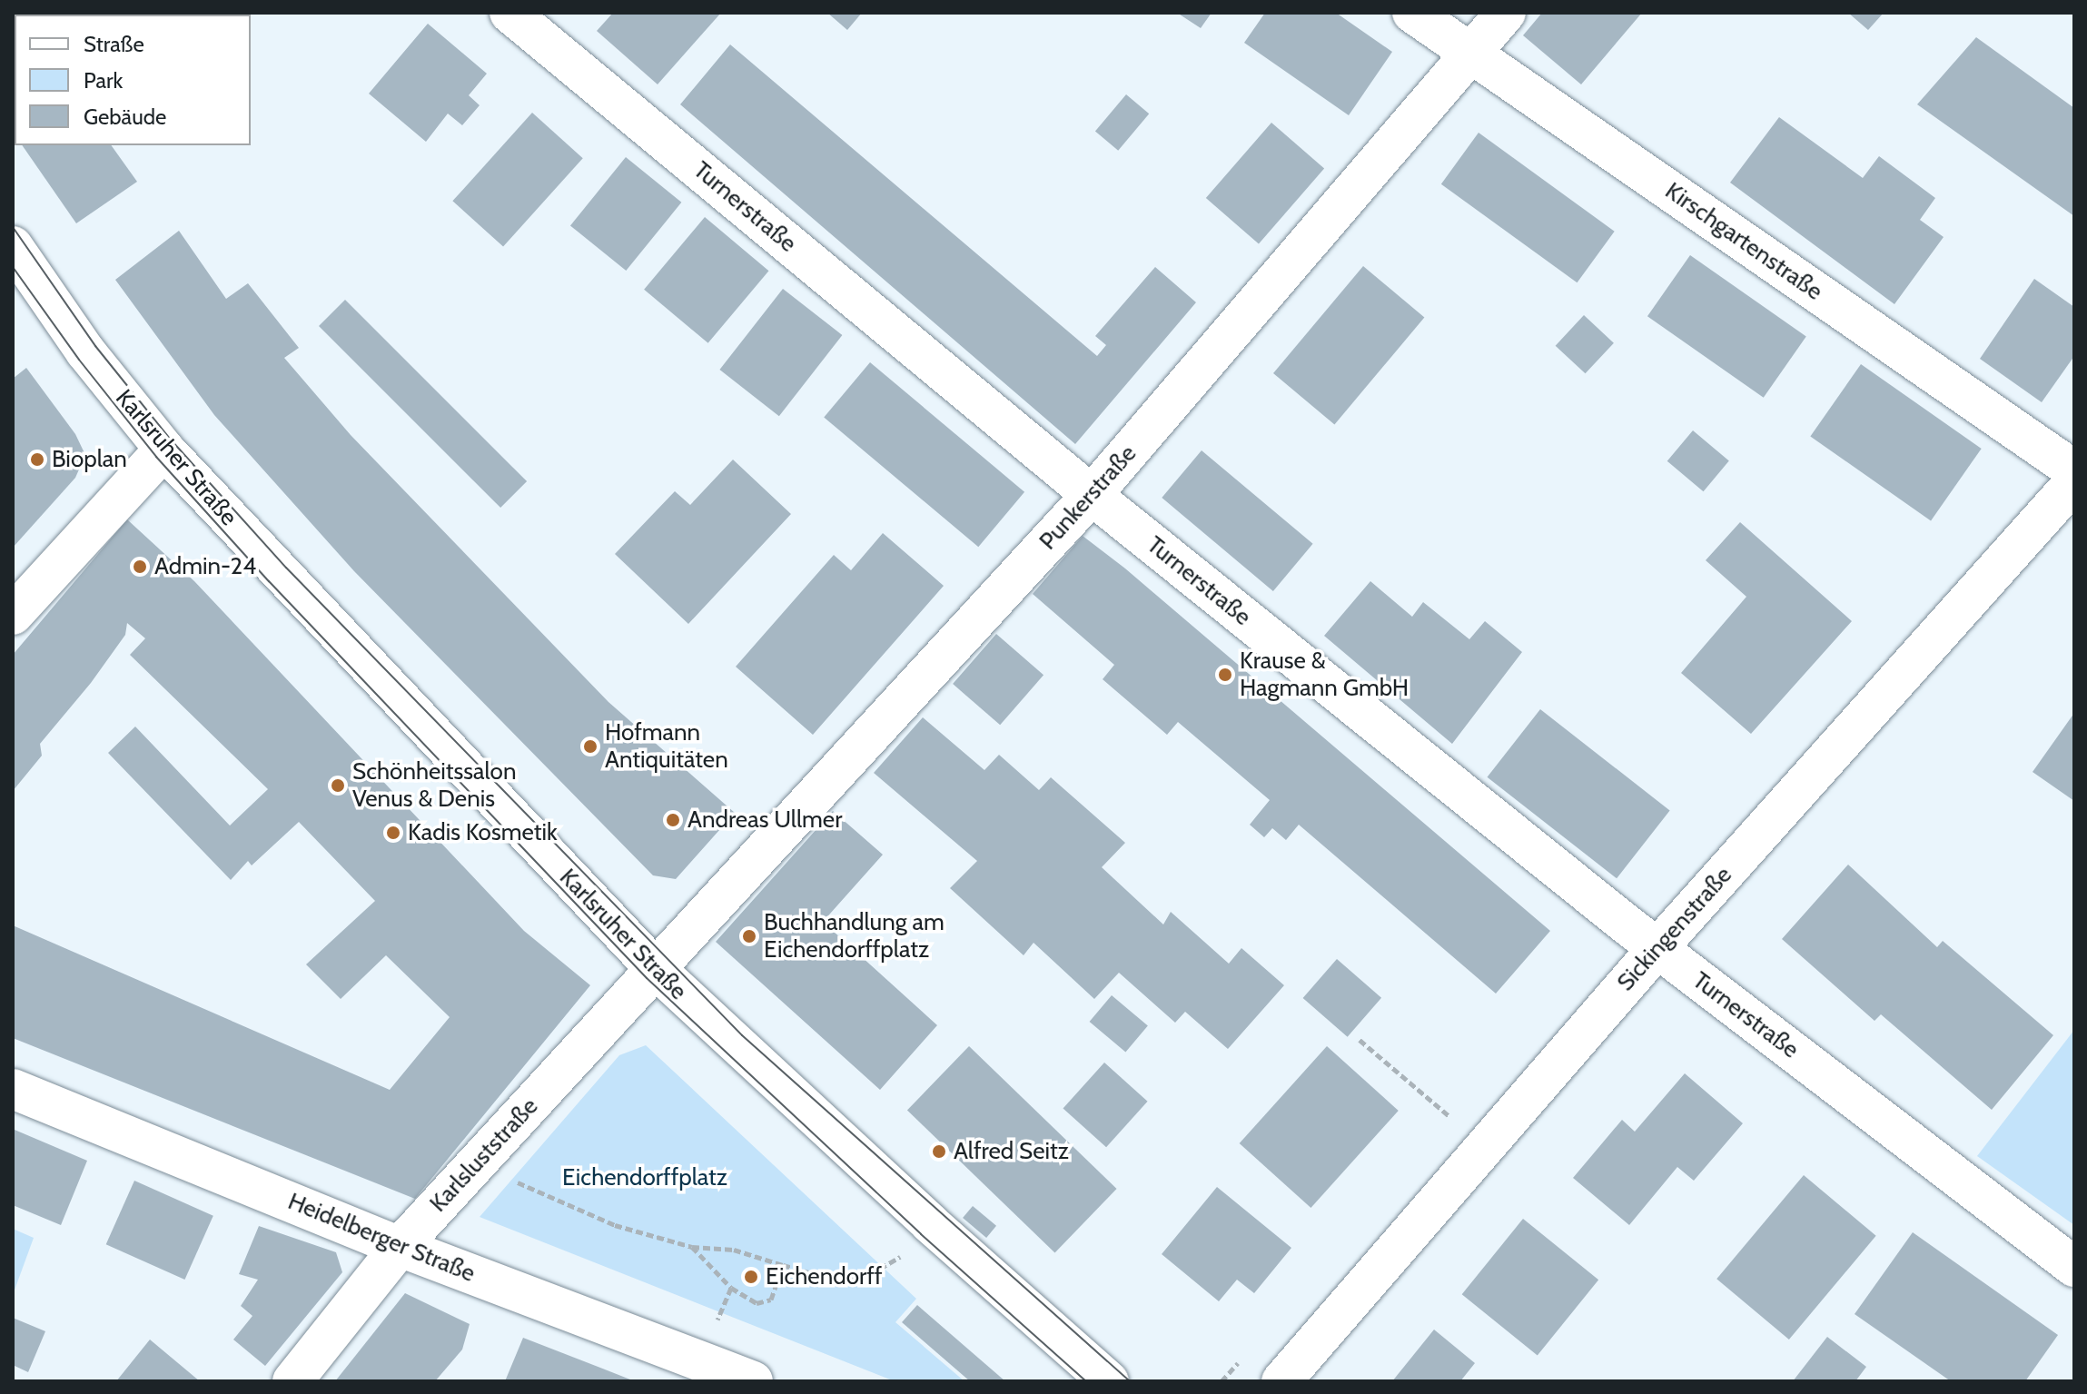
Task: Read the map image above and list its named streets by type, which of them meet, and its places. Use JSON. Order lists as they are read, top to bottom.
{
  "streets": {
    "street": [
      "Turnerstraße",
      "Kirschgartenstraße",
      "Karlsruher Straße",
      "Punkerstraße",
      "Sickingenstraße",
      "Karlsluststraße",
      "Heidelberger Straße"
    ]
  },
  "crossings": [
    ["Turnerstraße", "Punkerstraße"],
    ["Turnerstraße", "Sickingenstraße"],
    ["Kirschgartenstraße", "Punkerstraße"],
    ["Karlsruher Straße", "Punkerstraße"],
    ["Karlsruher Straße", "Karlsluststraße"],
    ["Punkerstraße", "Karlsluststraße"],
    ["Karlsluststraße", "Heidelberger Straße"]
  ],
  "parks": ["Eichendorffplatz"],
  "places": [
    "Bioplan",
    "Admin-24",
    "Krause & Hagmann GmbH",
    "Hofmann Antiquitäten",
    "Schönheitssalon Venus & Denis",
    "Andreas Ullmer",
    "Kadis Kosmetik",
    "Buchhandlung am Eichendorffplatz",
    "Alfred Seitz",
    "Eichendorff"
  ],
  "legend": ["Straße", "Park", "Gebäude"]
}
